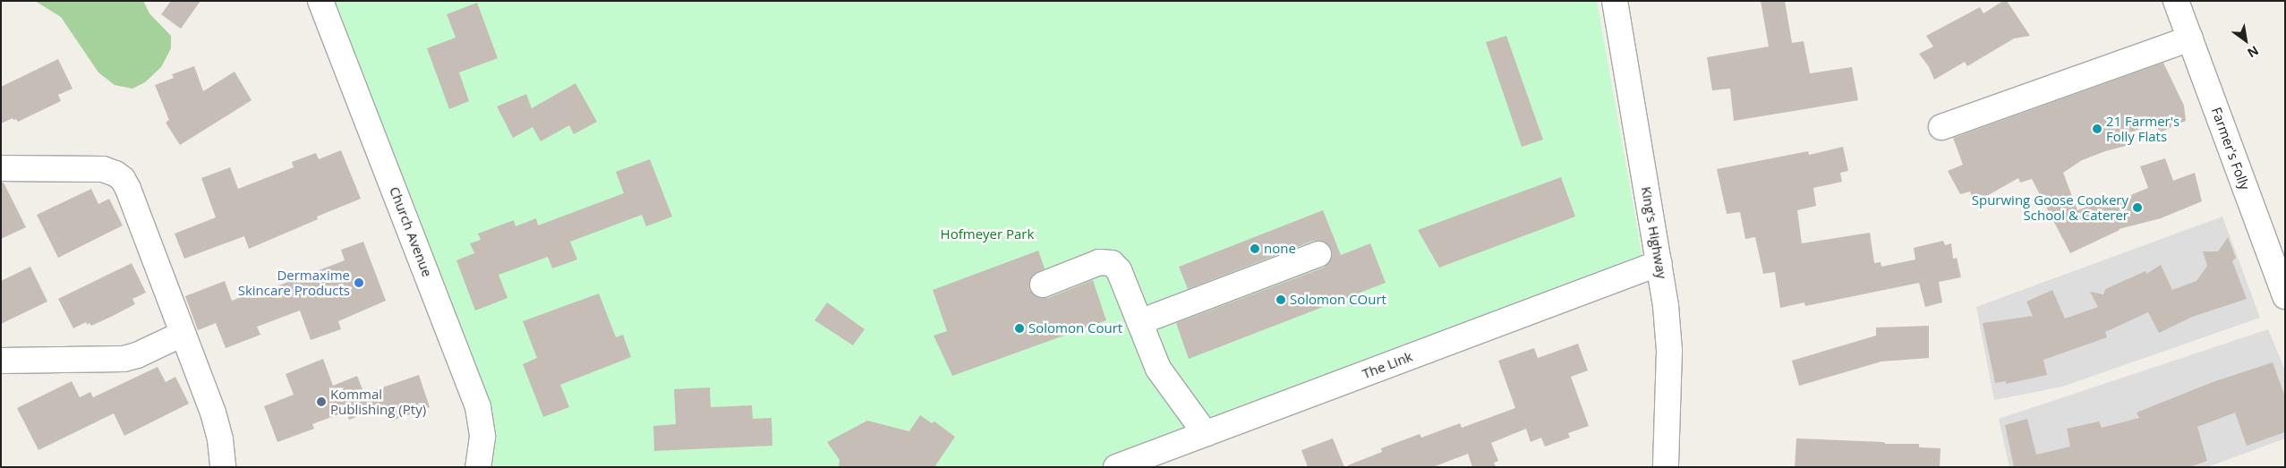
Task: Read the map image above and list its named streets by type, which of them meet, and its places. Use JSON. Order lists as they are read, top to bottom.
{
  "streets": {
    "street": [
      "Farmer's Folly",
      "Church Avenue",
      "King's Highway",
      "The Link"
    ]
  },
  "crossings": [
    ["King's Highway", "The Link"]
  ],
  "parks": ["Hofmeyer Park"],
  "places": [
    "21 Farmer's Folly Flats",
    "Spurwing Goose Cookery School & Caterer",
    "none",
    "Dermaxime Skincare Products",
    "Solomon COurt",
    "Solomon Court",
    "Kommal Publishing (Pty)"
  ],
  "north": "bottom right"
}
